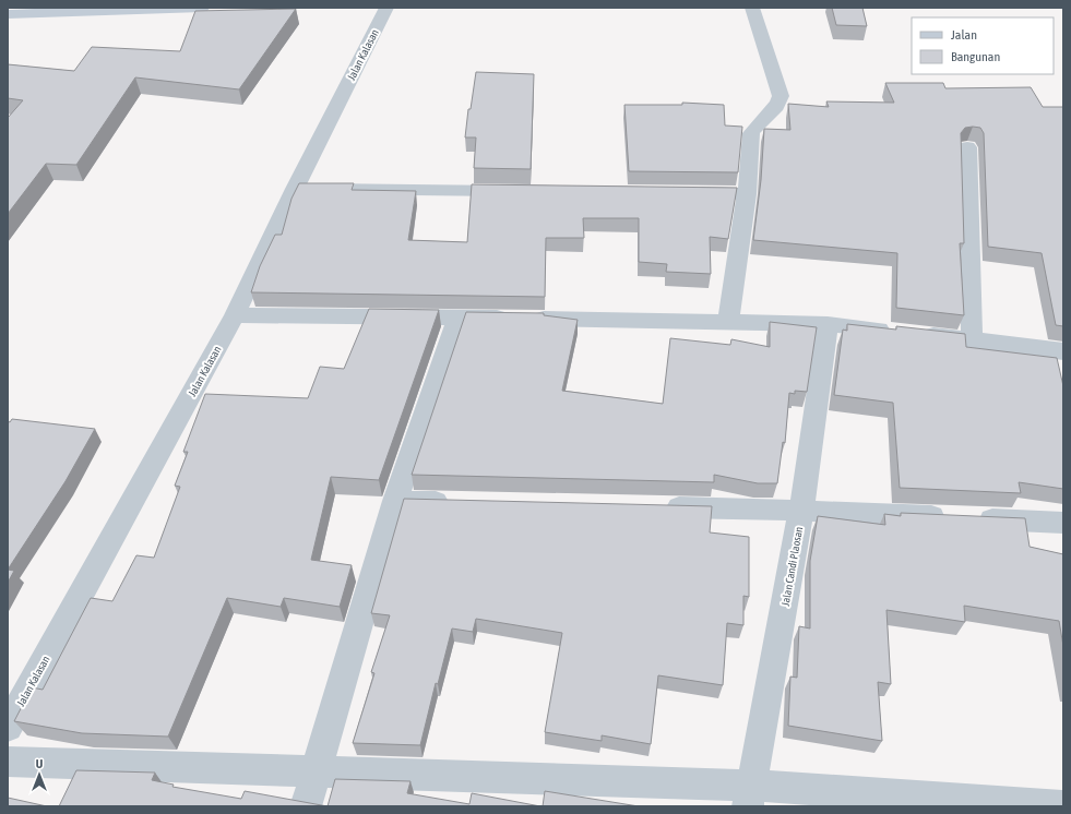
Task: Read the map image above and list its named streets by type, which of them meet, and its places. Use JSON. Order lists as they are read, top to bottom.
{
  "streets": {
    "street": ["Jalan Kalasan", "Jalan Candi Plaosan"]
  },
  "legend": ["Jalan", "Bangunan"],
  "north": "top"
}
